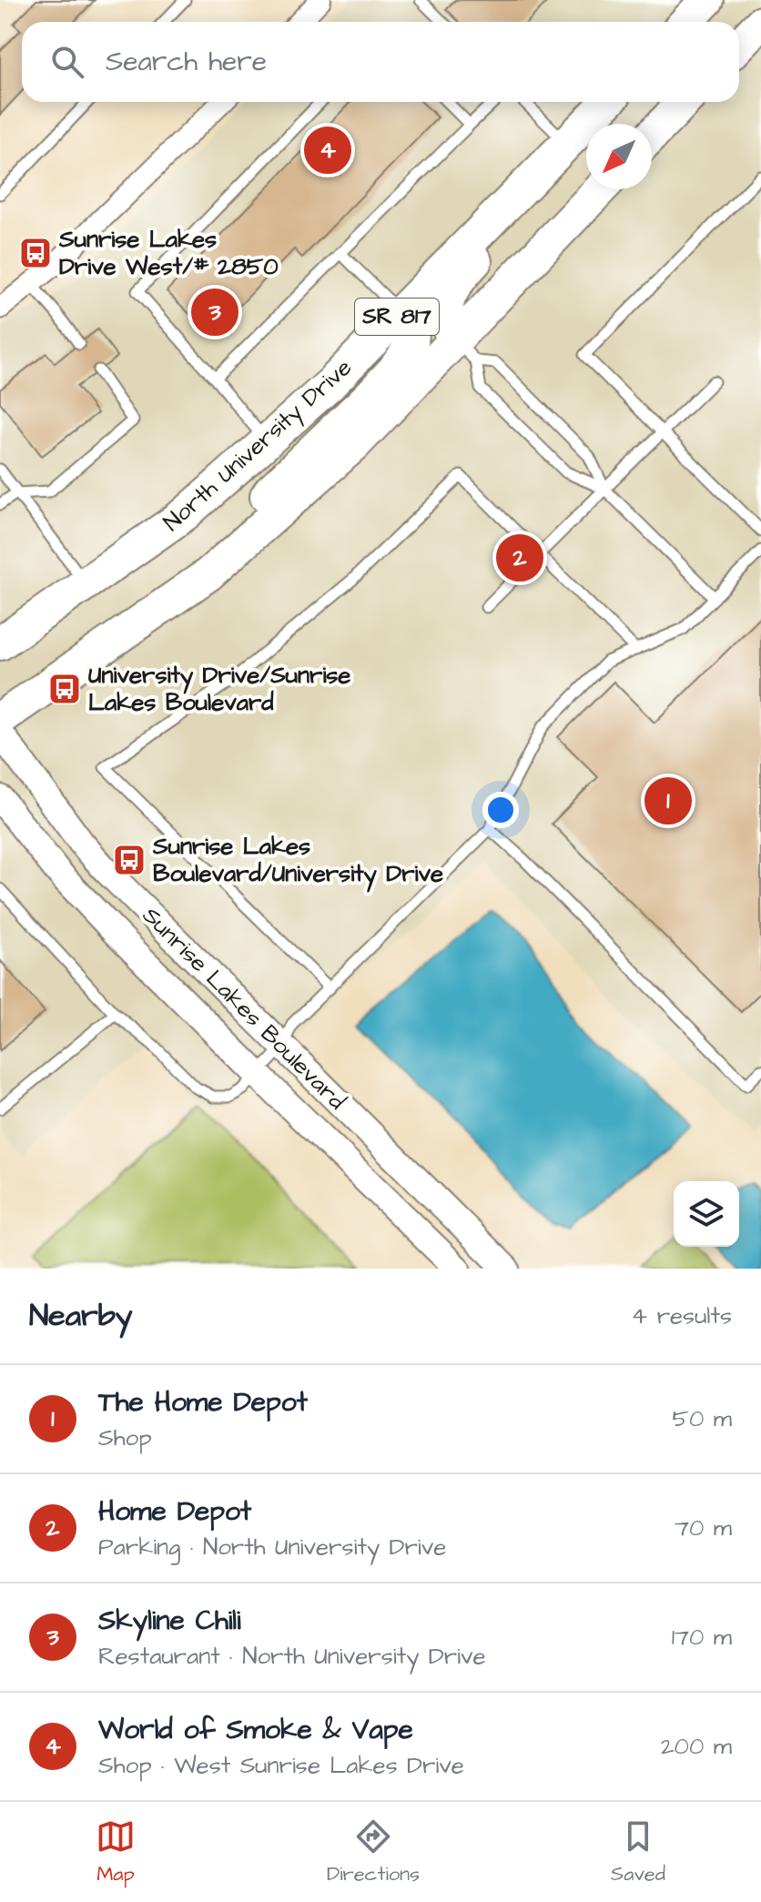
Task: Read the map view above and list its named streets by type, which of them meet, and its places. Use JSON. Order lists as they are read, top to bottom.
{
  "streets": {
    "main road": ["SR 817", "North University Drive"],
    "street": ["Sunrise Lakes Boulevard"]
  },
  "places": {
    "bus stop": ["Sunrise Lakes Drive West/# 2850", "University Drive/Sunrise Lakes Boulevard", "Sunrise Lakes Boulevard/University Drive"]
  },
  "north": "bottom left",
  "page": {
    "search": "Search here",
    "pins": [
      "4",
      "3",
      "2",
      "1"
    ],
    "heading": ["Nearby", "4 results"],
    "list": [
      {
        "mark": "1",
        "name": "The Home Depot",
        "note": "Shop",
        "value": "50 m"
      },
      {
        "mark": "2",
        "name": "Home Depot",
        "note": "Parking · North University Drive",
        "value": "70 m"
      },
      {
        "mark": "3",
        "name": "Skyline Chili",
        "note": "Restaurant · North University Drive",
        "value": "170 m"
      },
      {
        "mark": "4",
        "name": "World of Smoke & Vape",
        "note": "Shop · West Sunrise Lakes Drive",
        "value": "200 m"
      }
    ],
    "nav": ["Map", "Directions", "Saved"]
  }
}
